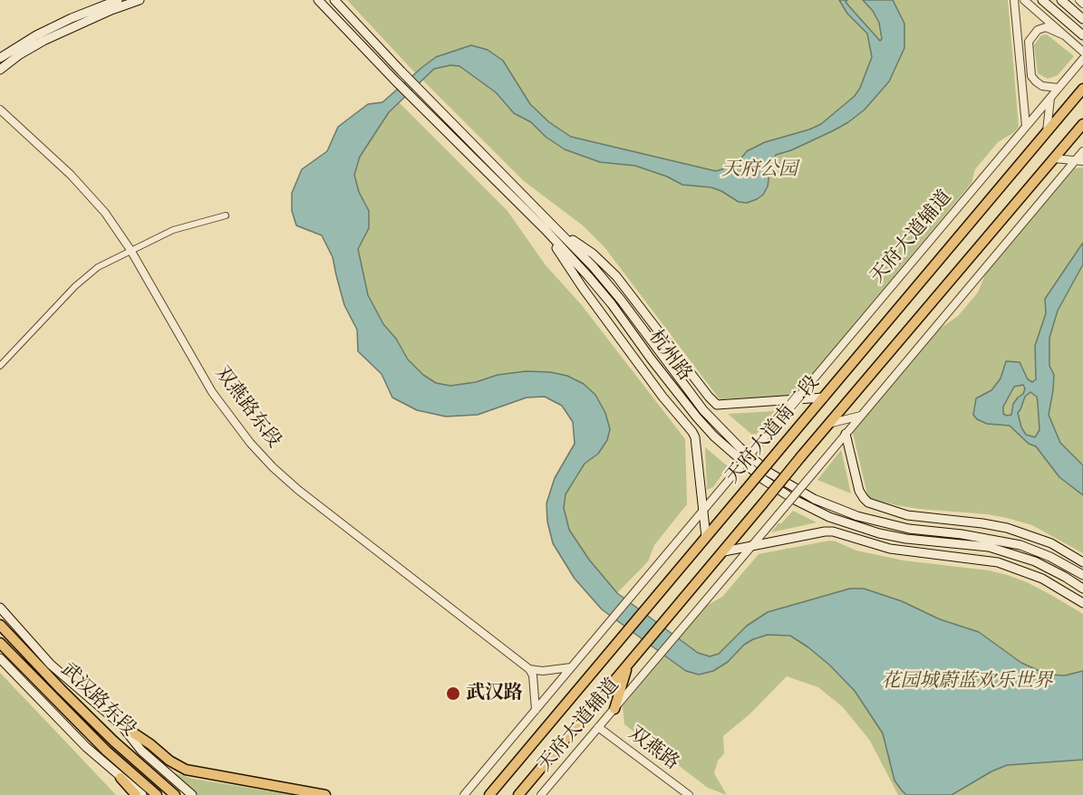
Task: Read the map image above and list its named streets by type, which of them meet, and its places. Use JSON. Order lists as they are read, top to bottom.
{
  "streets": {
    "main road": ["杭州路", "天府大道南二段", "武汉路东段"],
    "street": ["天府大道辅道", "双燕路东段", "双燕路"]
  },
  "crossings": [
    ["天府大道辅道", "双燕路"]
  ],
  "parks": ["天府公园", "花园城蔚蓝欢乐世界"],
  "places": ["武汉路"]
}
